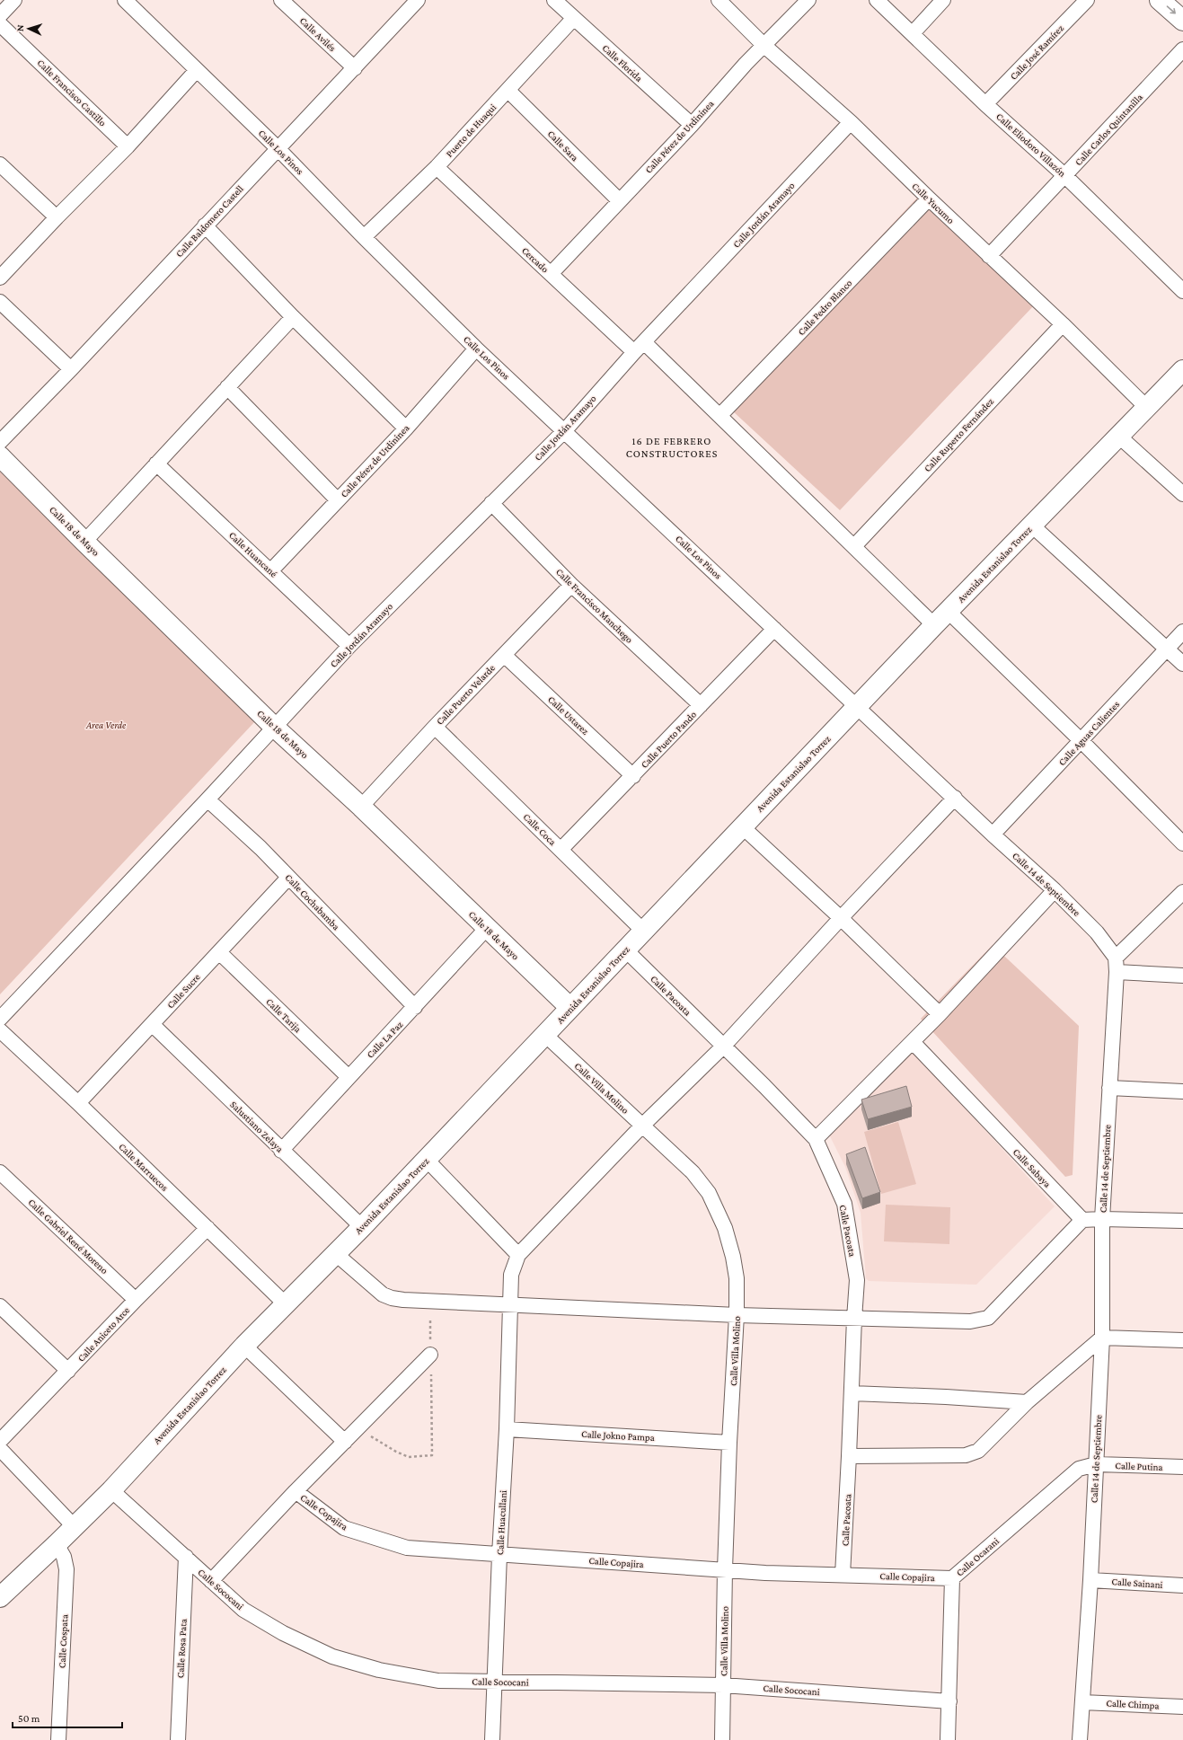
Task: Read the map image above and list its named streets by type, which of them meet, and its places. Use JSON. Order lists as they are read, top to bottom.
{
  "streets": {
    "street": [
      "Calle Avilés",
      "Calle José Ramírez",
      "Calle Florida",
      "Calle Francisco Castillo",
      "Calle Carlos Quintanilla",
      "Puerto de Huaqui",
      "Calle Pérez de Urdininea",
      "Calle Eliodoro Villazón",
      "Calle Sara",
      "Calle Los Pinos",
      "Calle Yucumo",
      "Calle Jordán Aramayo",
      "Calle Baldomero Castell",
      "Cercado",
      "Calle Pedro Blanco",
      "Calle Ruperto Fernández",
      "Calle 18 de Mayo",
      "Calle Huancané",
      "Avenida Estanislao Torrez",
      "Calle Francisco Manchego",
      "Calle Puerto Velarde",
      "Calle Ustarez",
      "Calle Aguas Calientes",
      "Calle Puerto Pando",
      "Calle Coca",
      "Calle 14 de Septiembre",
      "Calle Cochabamba",
      "Calle Sucre",
      "Calle Pacoata",
      "Calle Tarija",
      "Calle La Paz",
      "Calle Villa Molino",
      "Salustiano Zelaya",
      "Calle Marruecos",
      "Calle Sabaya",
      "Calle Gabriel René Moreno",
      "Calle Aniceto Arce",
      "Calle Jokno Pampa",
      "Calle Putina",
      "Calle Copajira",
      "Calle Huacullani",
      "Calle Ocarani",
      "Calle Sainani",
      "Calle Sococani",
      "Calle Cospata",
      "Calle Rosa Pata",
      "Calle Chimpa"
    ]
  },
  "crossings": [
    ["Calle Avilés", "Calle Baldomero Castell"],
    ["Calle José Ramírez", "Calle Eliodoro Villazón"],
    ["Calle Florida", "Puerto de Huaqui"],
    ["Calle Florida", "Calle Pérez de Urdininea"],
    ["Calle Carlos Quintanilla", "Calle Eliodoro Villazón"],
    ["Calle Carlos Quintanilla", "Calle Yucumo"],
    ["Puerto de Huaqui", "Calle Sara"],
    ["Puerto de Huaqui", "Calle Los Pinos"],
    ["Puerto de Huaqui", "Cercado"],
    ["Calle Pérez de Urdininea", "Calle Sara"],
    ["Calle Pérez de Urdininea", "Calle Los Pinos"],
    ["Calle Pérez de Urdininea", "Calle Yucumo"],
    ["Calle Pérez de Urdininea", "Cercado"],
    ["Calle Pérez de Urdininea", "Calle Huancané"],
    ["Calle Los Pinos", "Calle Jordán Aramayo"],
    ["Calle Los Pinos", "Calle Baldomero Castell"],
    ["Calle Los Pinos", "Avenida Estanislao Torrez"],
    ["Calle Los Pinos", "Calle Puerto Pando"],
    ["Calle Los Pinos", "Calle 14 de Septiembre"],
    ["Calle Yucumo", "Calle Jordán Aramayo"],
    ["Calle Yucumo", "Calle Pedro Blanco"],
    ["Calle Yucumo", "Calle Ruperto Fernández"],
    ["Calle Yucumo", "Avenida Estanislao Torrez"],
    ["Calle Jordán Aramayo", "Cercado"],
    ["Calle Jordán Aramayo", "Calle 18 de Mayo"],
    ["Calle Jordán Aramayo", "Calle Huancané"],
    ["Calle Jordán Aramayo", "Calle Francisco Manchego"],
    ["Calle Jordán Aramayo", "Calle Cochabamba"],
    ["Calle 18 de Mayo", "Avenida Estanislao Torrez"],
    ["Calle 18 de Mayo", "Calle Puerto Velarde"],
    ["Calle 18 de Mayo", "Calle La Paz"],
    ["Avenida Estanislao Torrez", "Calle Coca"],
    ["Avenida Estanislao Torrez", "Calle 14 de Septiembre"],
    ["Avenida Estanislao Torrez", "Calle Pacoata"],
    ["Avenida Estanislao Torrez", "Calle Villa Molino"],
    ["Avenida Estanislao Torrez", "Salustiano Zelaya"],
    ["Avenida Estanislao Torrez", "Calle Marruecos"],
    ["Avenida Estanislao Torrez", "Calle Sococani"],
    ["Avenida Estanislao Torrez", "Calle Cospata"],
    ["Calle Francisco Manchego", "Calle Puerto Velarde"],
    ["Calle Francisco Manchego", "Calle Puerto Pando"],
    ["Calle Puerto Velarde", "Calle Ustarez"],
    ["Calle Puerto Velarde", "Calle Coca"],
    ["Calle Ustarez", "Calle Puerto Pando"],
    ["Calle Aguas Calientes", "Calle 14 de Septiembre"],
    ["Calle Puerto Pando", "Calle Coca"],
    ["Calle 14 de Septiembre", "Calle Putina"],
    ["Calle 14 de Septiembre", "Calle Ocarani"],
    ["Calle 14 de Septiembre", "Calle Sainani"],
    ["Calle 14 de Septiembre", "Calle Chimpa"],
    ["Calle Cochabamba", "Calle Sucre"],
    ["Calle Cochabamba", "Calle La Paz"],
    ["Calle Sucre", "Calle Tarija"],
    ["Calle Sucre", "Salustiano Zelaya"],
    ["Calle Sucre", "Calle Marruecos"],
    ["Calle Pacoata", "Calle Copajira"],
    ["Calle Tarija", "Calle La Paz"],
    ["Calle La Paz", "Salustiano Zelaya"],
    ["Calle Villa Molino", "Calle Jokno Pampa"],
    ["Calle Villa Molino", "Calle Copajira"],
    ["Calle Villa Molino", "Calle Sococani"],
    ["Calle Marruecos", "Calle Aniceto Arce"],
    ["Calle Gabriel René Moreno", "Calle Aniceto Arce"],
    ["Calle Jokno Pampa", "Calle Huacullani"],
    ["Calle Putina", "Calle Ocarani"],
    ["Calle Copajira", "Calle Huacullani"],
    ["Calle Copajira", "Calle Ocarani"],
    ["Calle Huacullani", "Calle Sococani"],
    ["Calle Ocarani", "Calle Sococani"],
    ["Calle Sococani", "Calle Rosa Pata"]
  ],
  "districts": ["16 DE FEBRERO CONSTRUCTORES"],
  "parks": ["Area Verde"],
  "scale_bar": "50 m",
  "north": "left"
}
